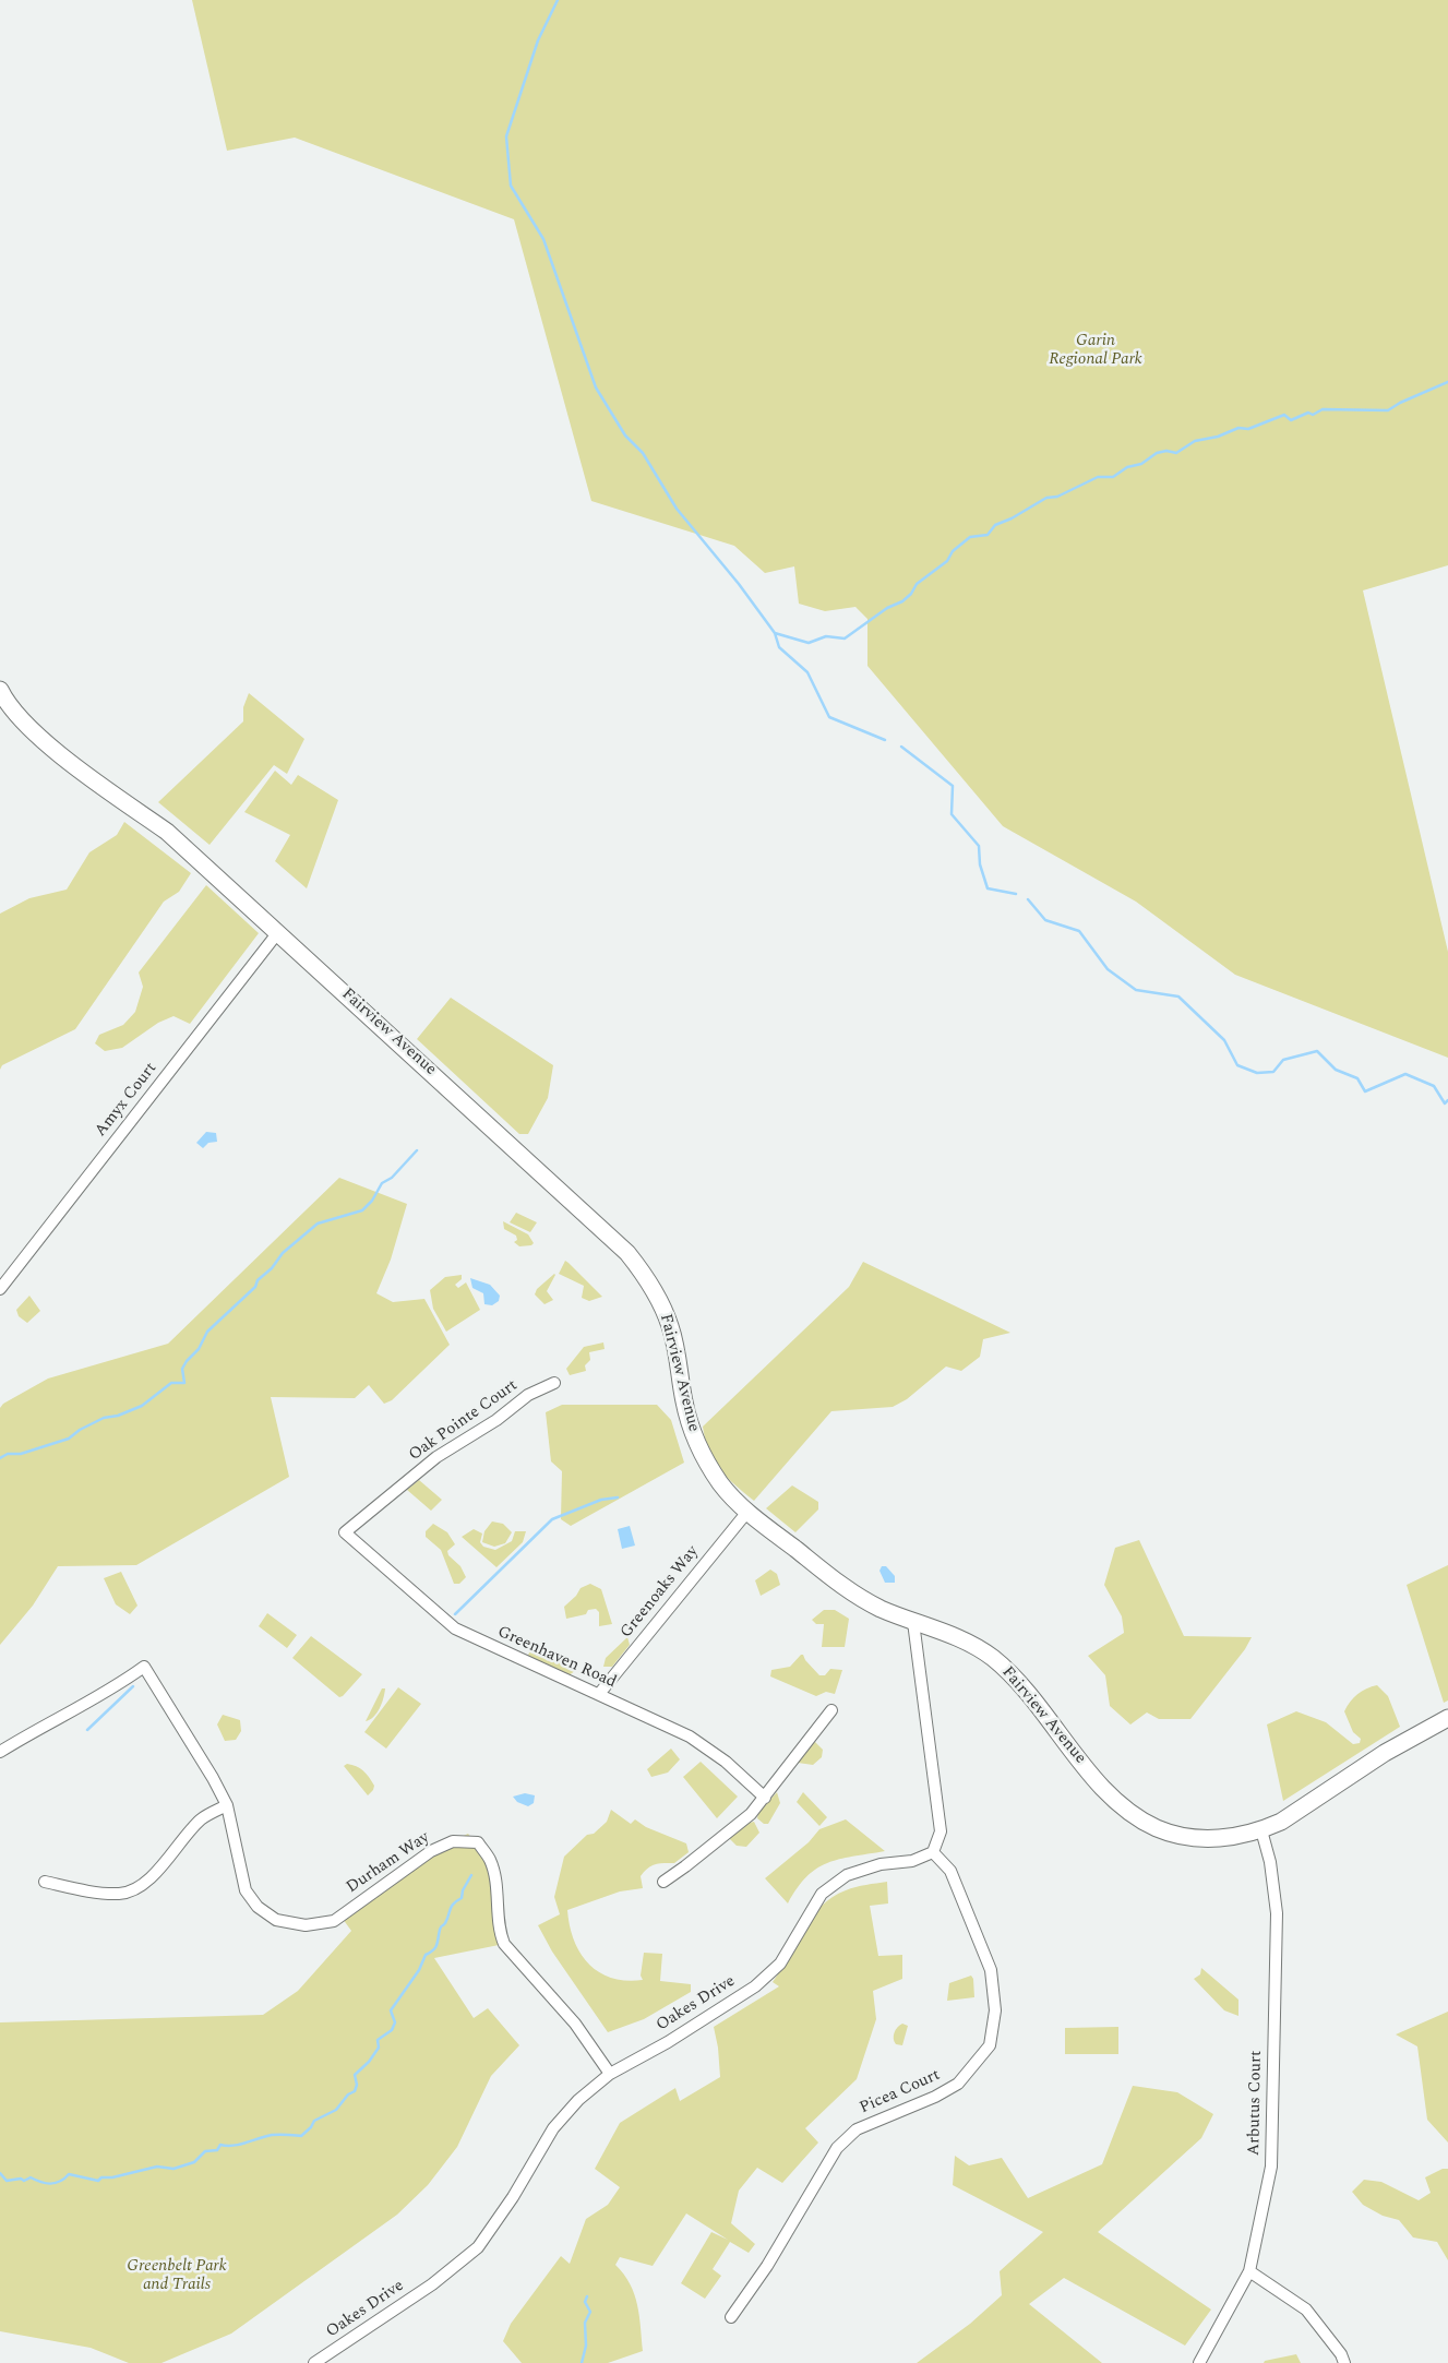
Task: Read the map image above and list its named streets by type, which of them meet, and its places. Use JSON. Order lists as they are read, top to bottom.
{
  "streets": {
    "main road": ["Fairview Avenue"],
    "street": [
      "Amyx Court",
      "Oak Pointe Court",
      "Greenoaks Way",
      "Greenhaven Road",
      "Durham Way",
      "Oakes Drive",
      "Picea Court",
      "Arbutus Court"
    ]
  },
  "crossings": [
    ["Fairview Avenue", "Amyx Court"],
    ["Fairview Avenue", "Greenoaks Way"],
    ["Fairview Avenue", "Arbutus Court"],
    ["Oak Pointe Court", "Greenhaven Road"],
    ["Greenoaks Way", "Greenhaven Road"],
    ["Durham Way", "Oakes Drive"],
    ["Oakes Drive", "Picea Court"]
  ],
  "parks": ["Garin Regional Park", "Greenbelt Park and Trails"]
}
